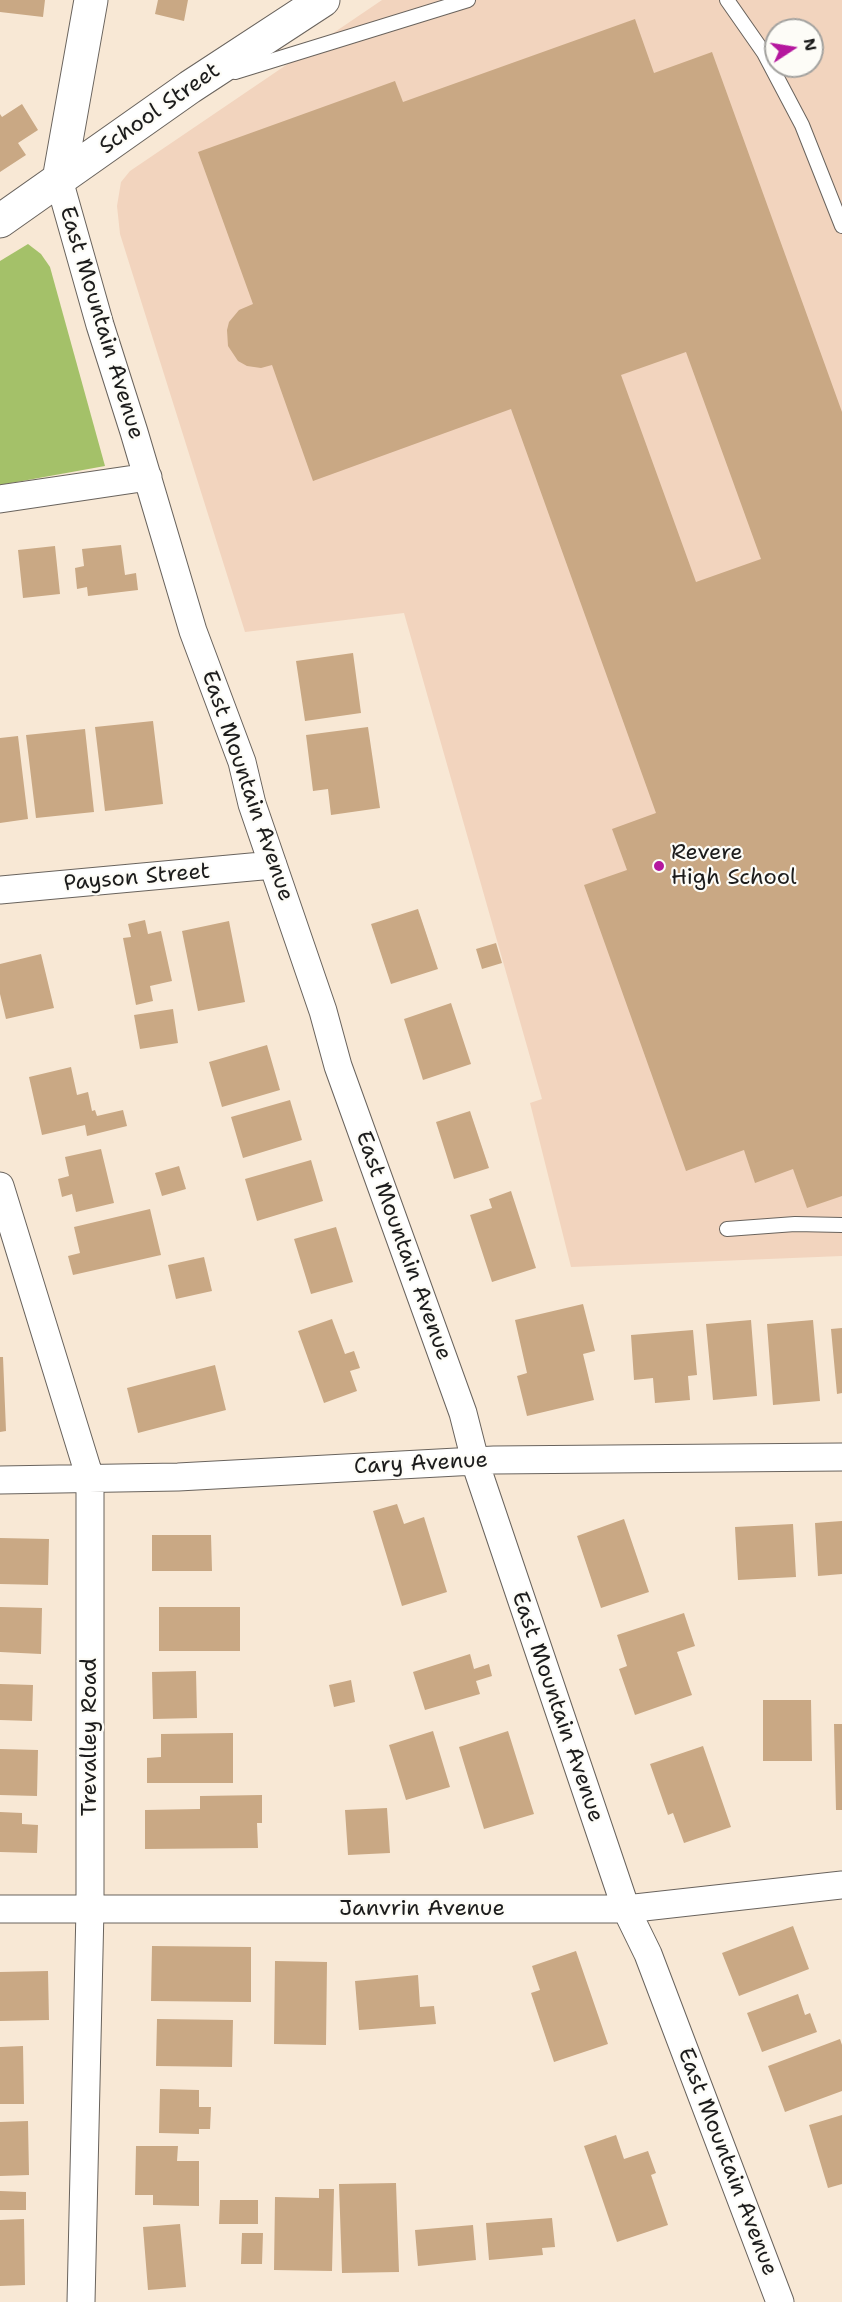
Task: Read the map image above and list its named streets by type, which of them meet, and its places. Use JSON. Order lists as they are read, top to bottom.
{
  "streets": {
    "street": [
      "School Street",
      "East Mountain Avenue",
      "Payson Street",
      "Cary Avenue",
      "Trevalley Road",
      "Janvrin Avenue"
    ]
  },
  "crossings": [
    ["School Street", "East Mountain Avenue"],
    ["East Mountain Avenue", "Payson Street"],
    ["East Mountain Avenue", "Cary Avenue"],
    ["East Mountain Avenue", "Janvrin Avenue"],
    ["Cary Avenue", "Trevalley Road"],
    ["Trevalley Road", "Janvrin Avenue"]
  ],
  "places": ["Revere High School"],
  "north": "right"
}
